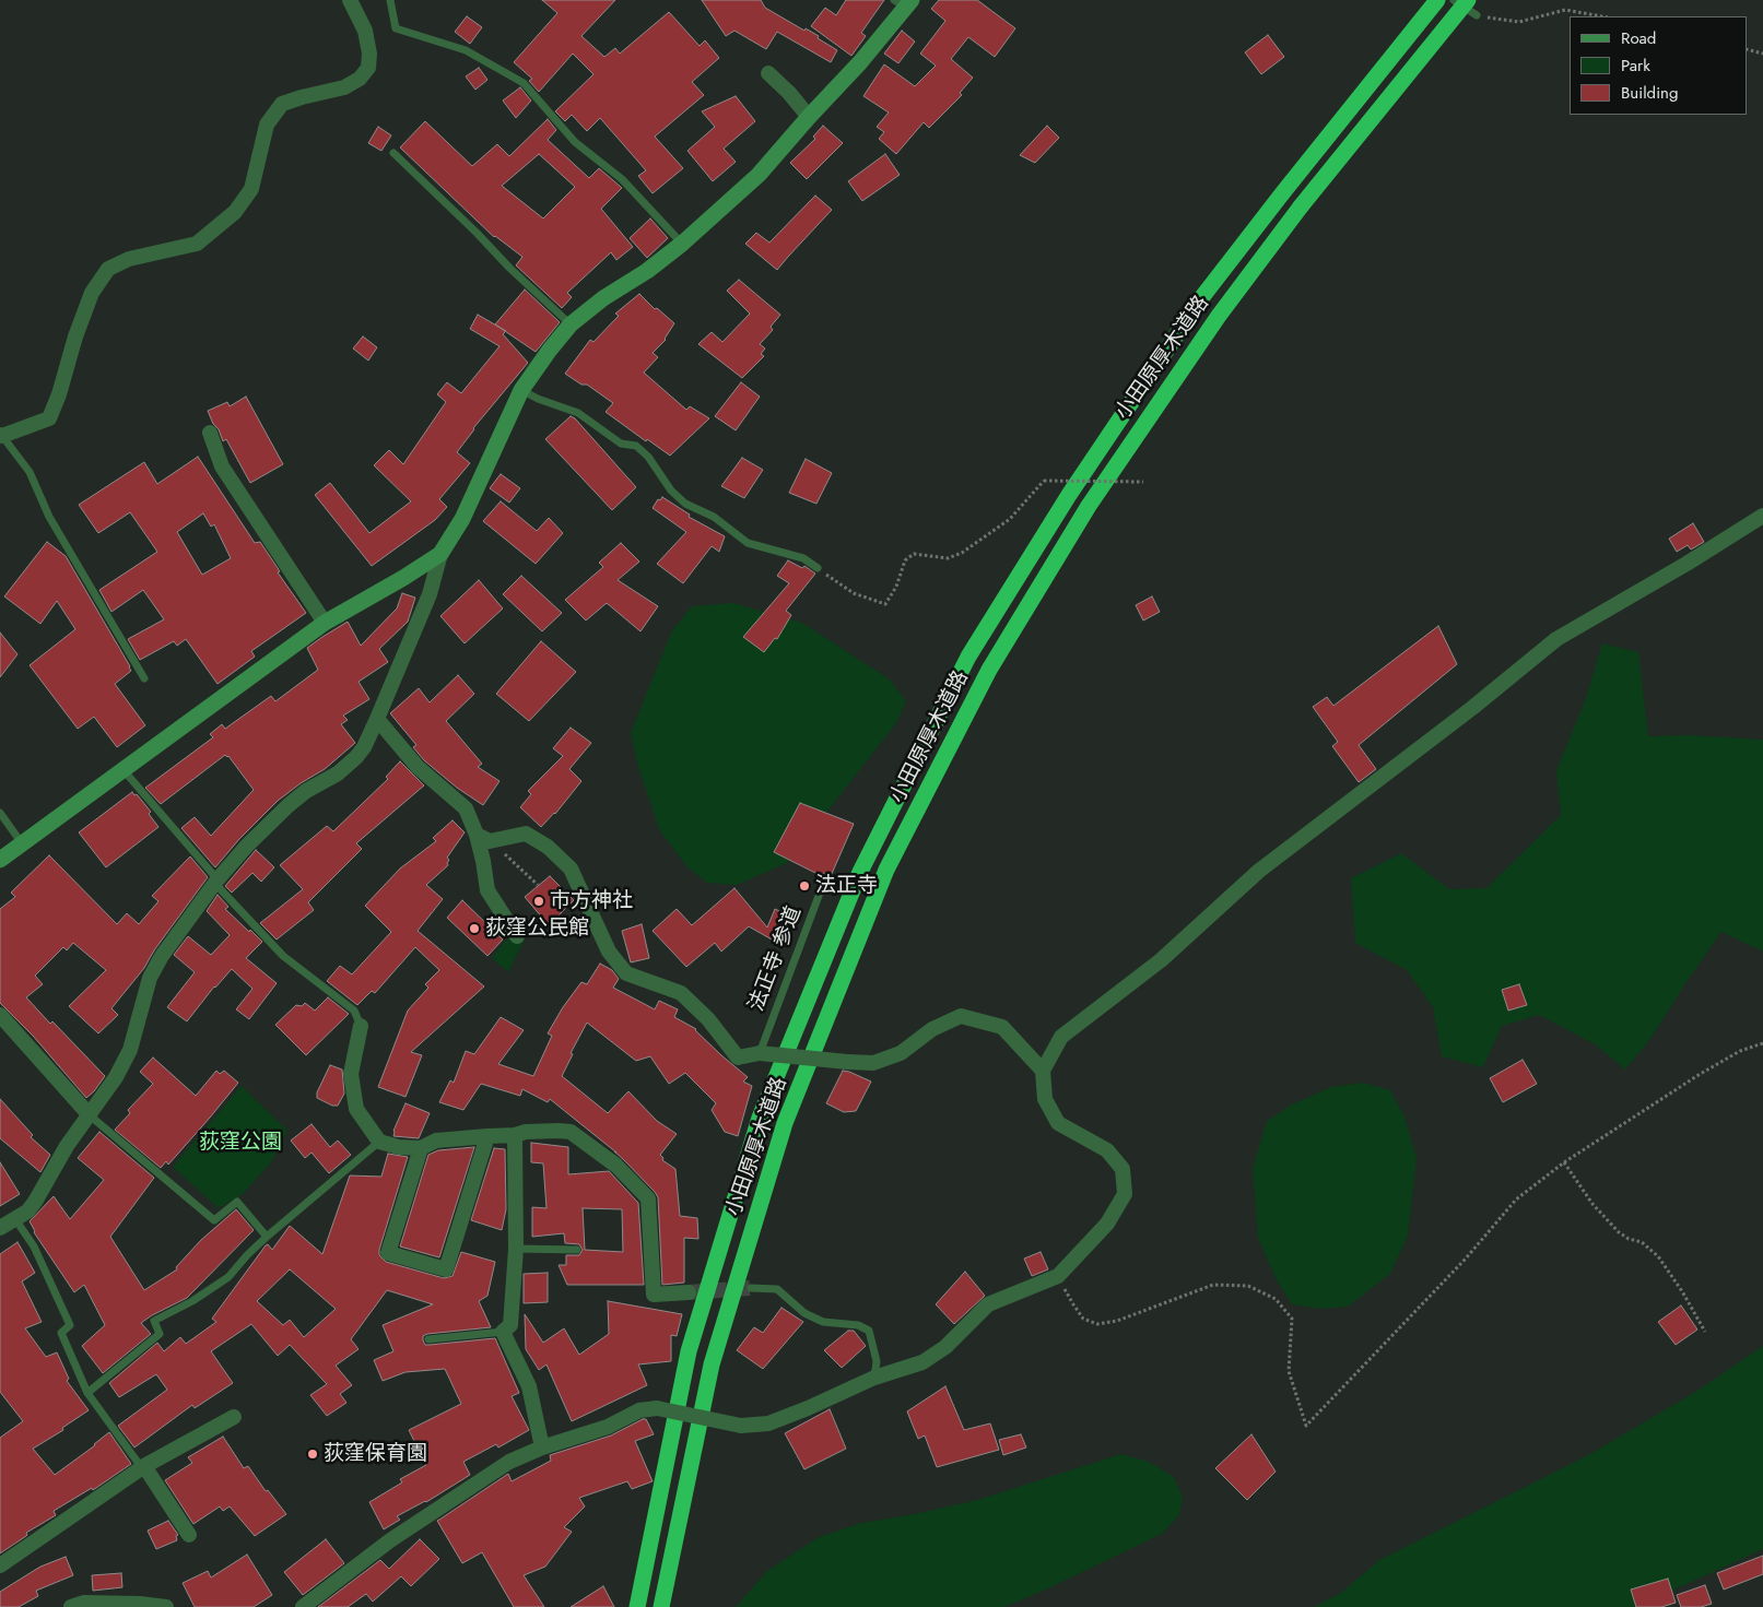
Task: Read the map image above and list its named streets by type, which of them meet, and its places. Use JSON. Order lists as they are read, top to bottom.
{
  "streets": {
    "highway": ["小田原厚木道路"],
    "lane": ["法正寺 参道"]
  },
  "parks": ["荻窪公園"],
  "places": [
    "法正寺",
    "市方神社",
    "荻窪公民館",
    "荻窪保育園"
  ],
  "legend": ["Road", "Park", "Building"]
}
